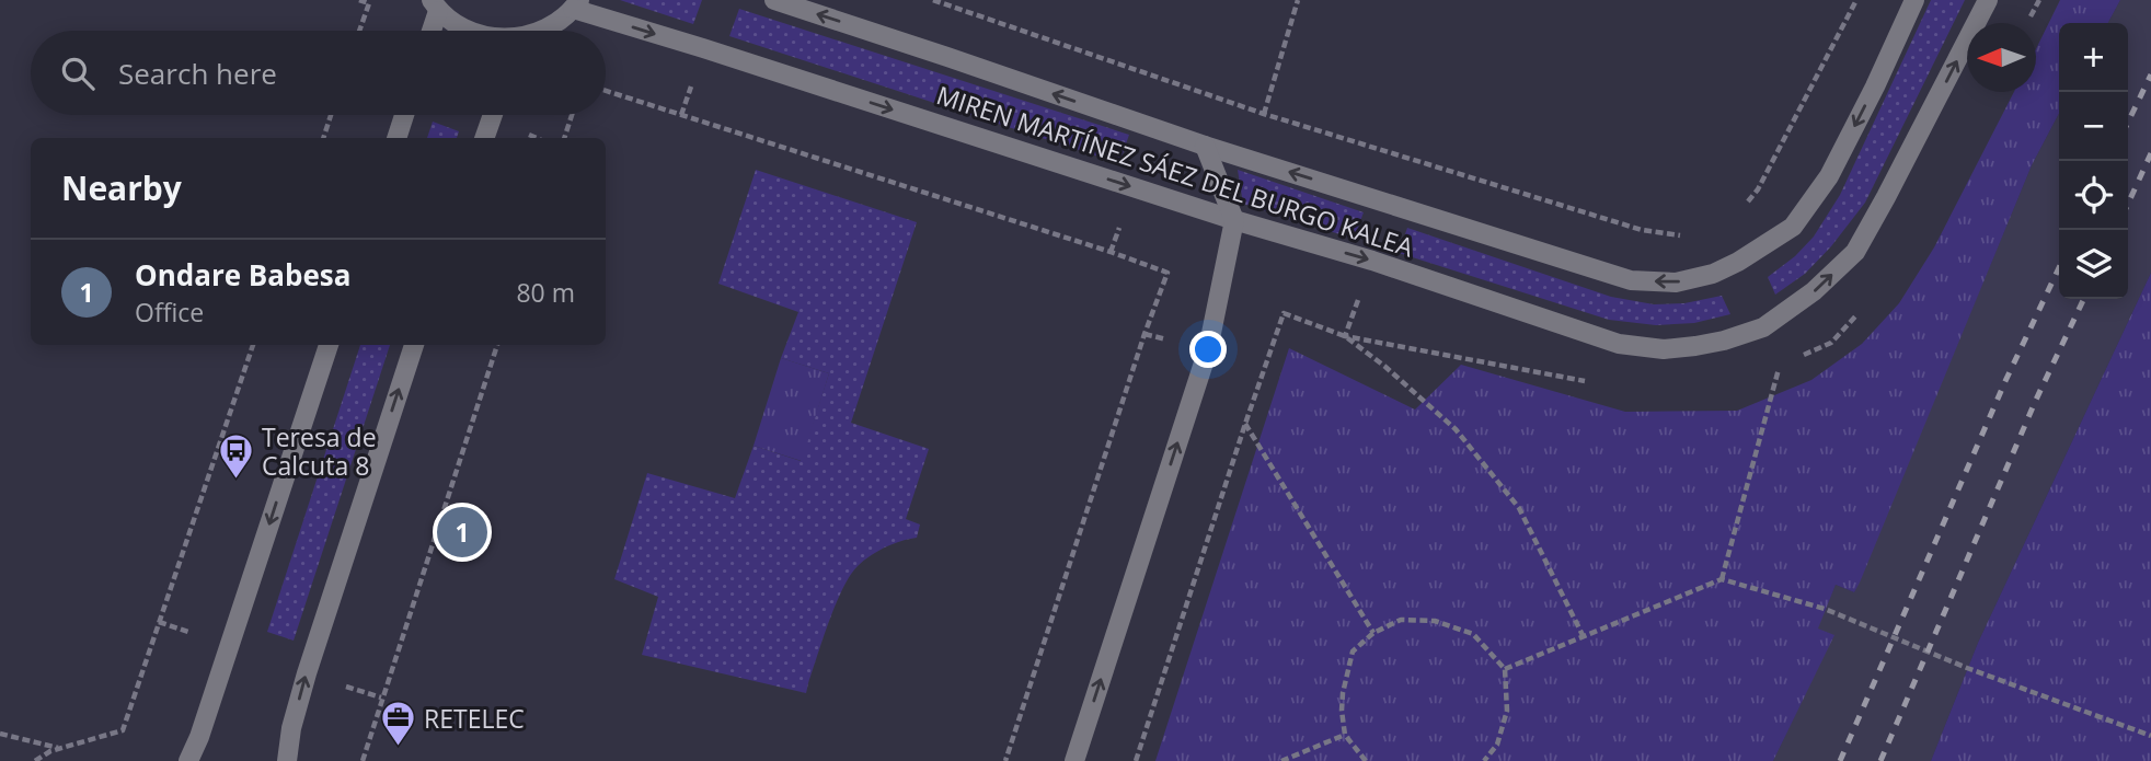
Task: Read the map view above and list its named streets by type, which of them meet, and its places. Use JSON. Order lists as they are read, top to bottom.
{
  "streets": {
    "street": ["MIREN MARTÍNEZ SÁEZ DEL BURGO KALEA"]
  },
  "places": {
    "bus stop": ["Teresa de Calcuta 8"],
    "office": ["RETELEC"]
  },
  "north": "left",
  "page": {
    "map_buttons": ["+", "−"],
    "search": "Search here",
    "heading": "Nearby",
    "list": [
      {
        "mark": "1",
        "name": "Ondare Babesa",
        "note": "Office",
        "value": "80 m"
      }
    ],
    "pins": "1"
  }
}
